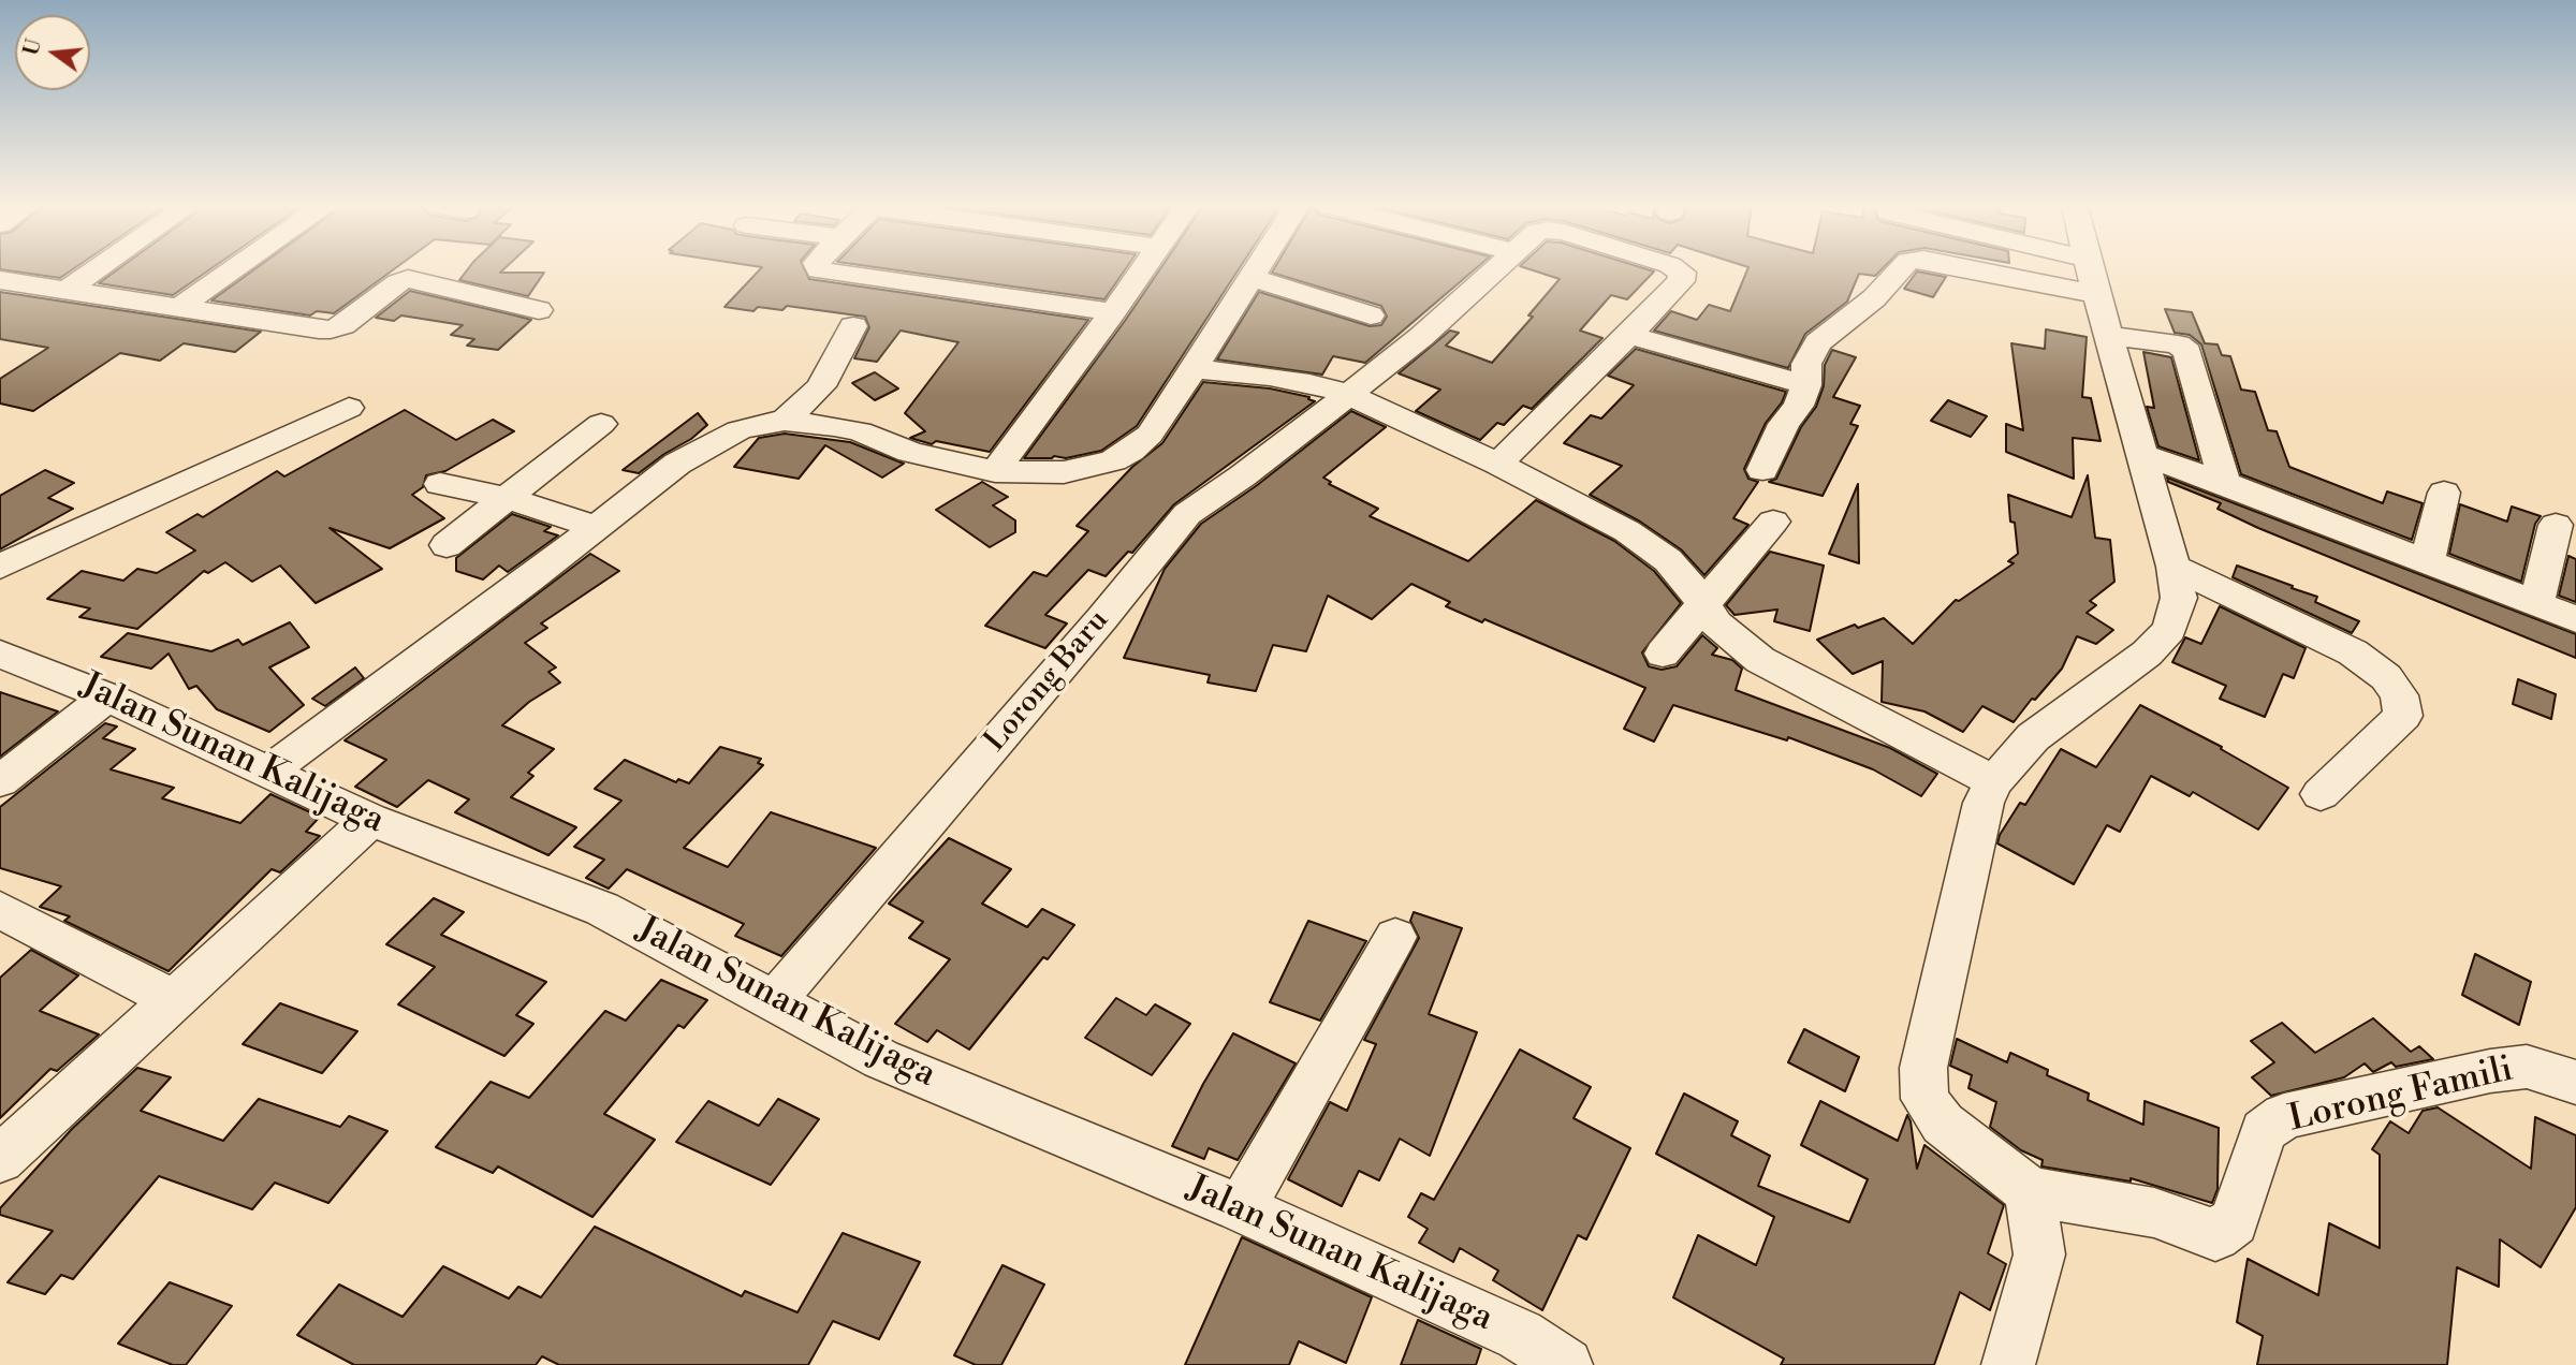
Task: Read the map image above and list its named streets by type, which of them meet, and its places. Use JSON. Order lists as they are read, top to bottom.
{
  "streets": {
    "street": ["Lorong Baru", "Jalan Sunan Kalijaga", "Lorong Famili"]
  },
  "crossings": [
    ["Lorong Baru", "Jalan Sunan Kalijaga"]
  ],
  "north": "left"
}
